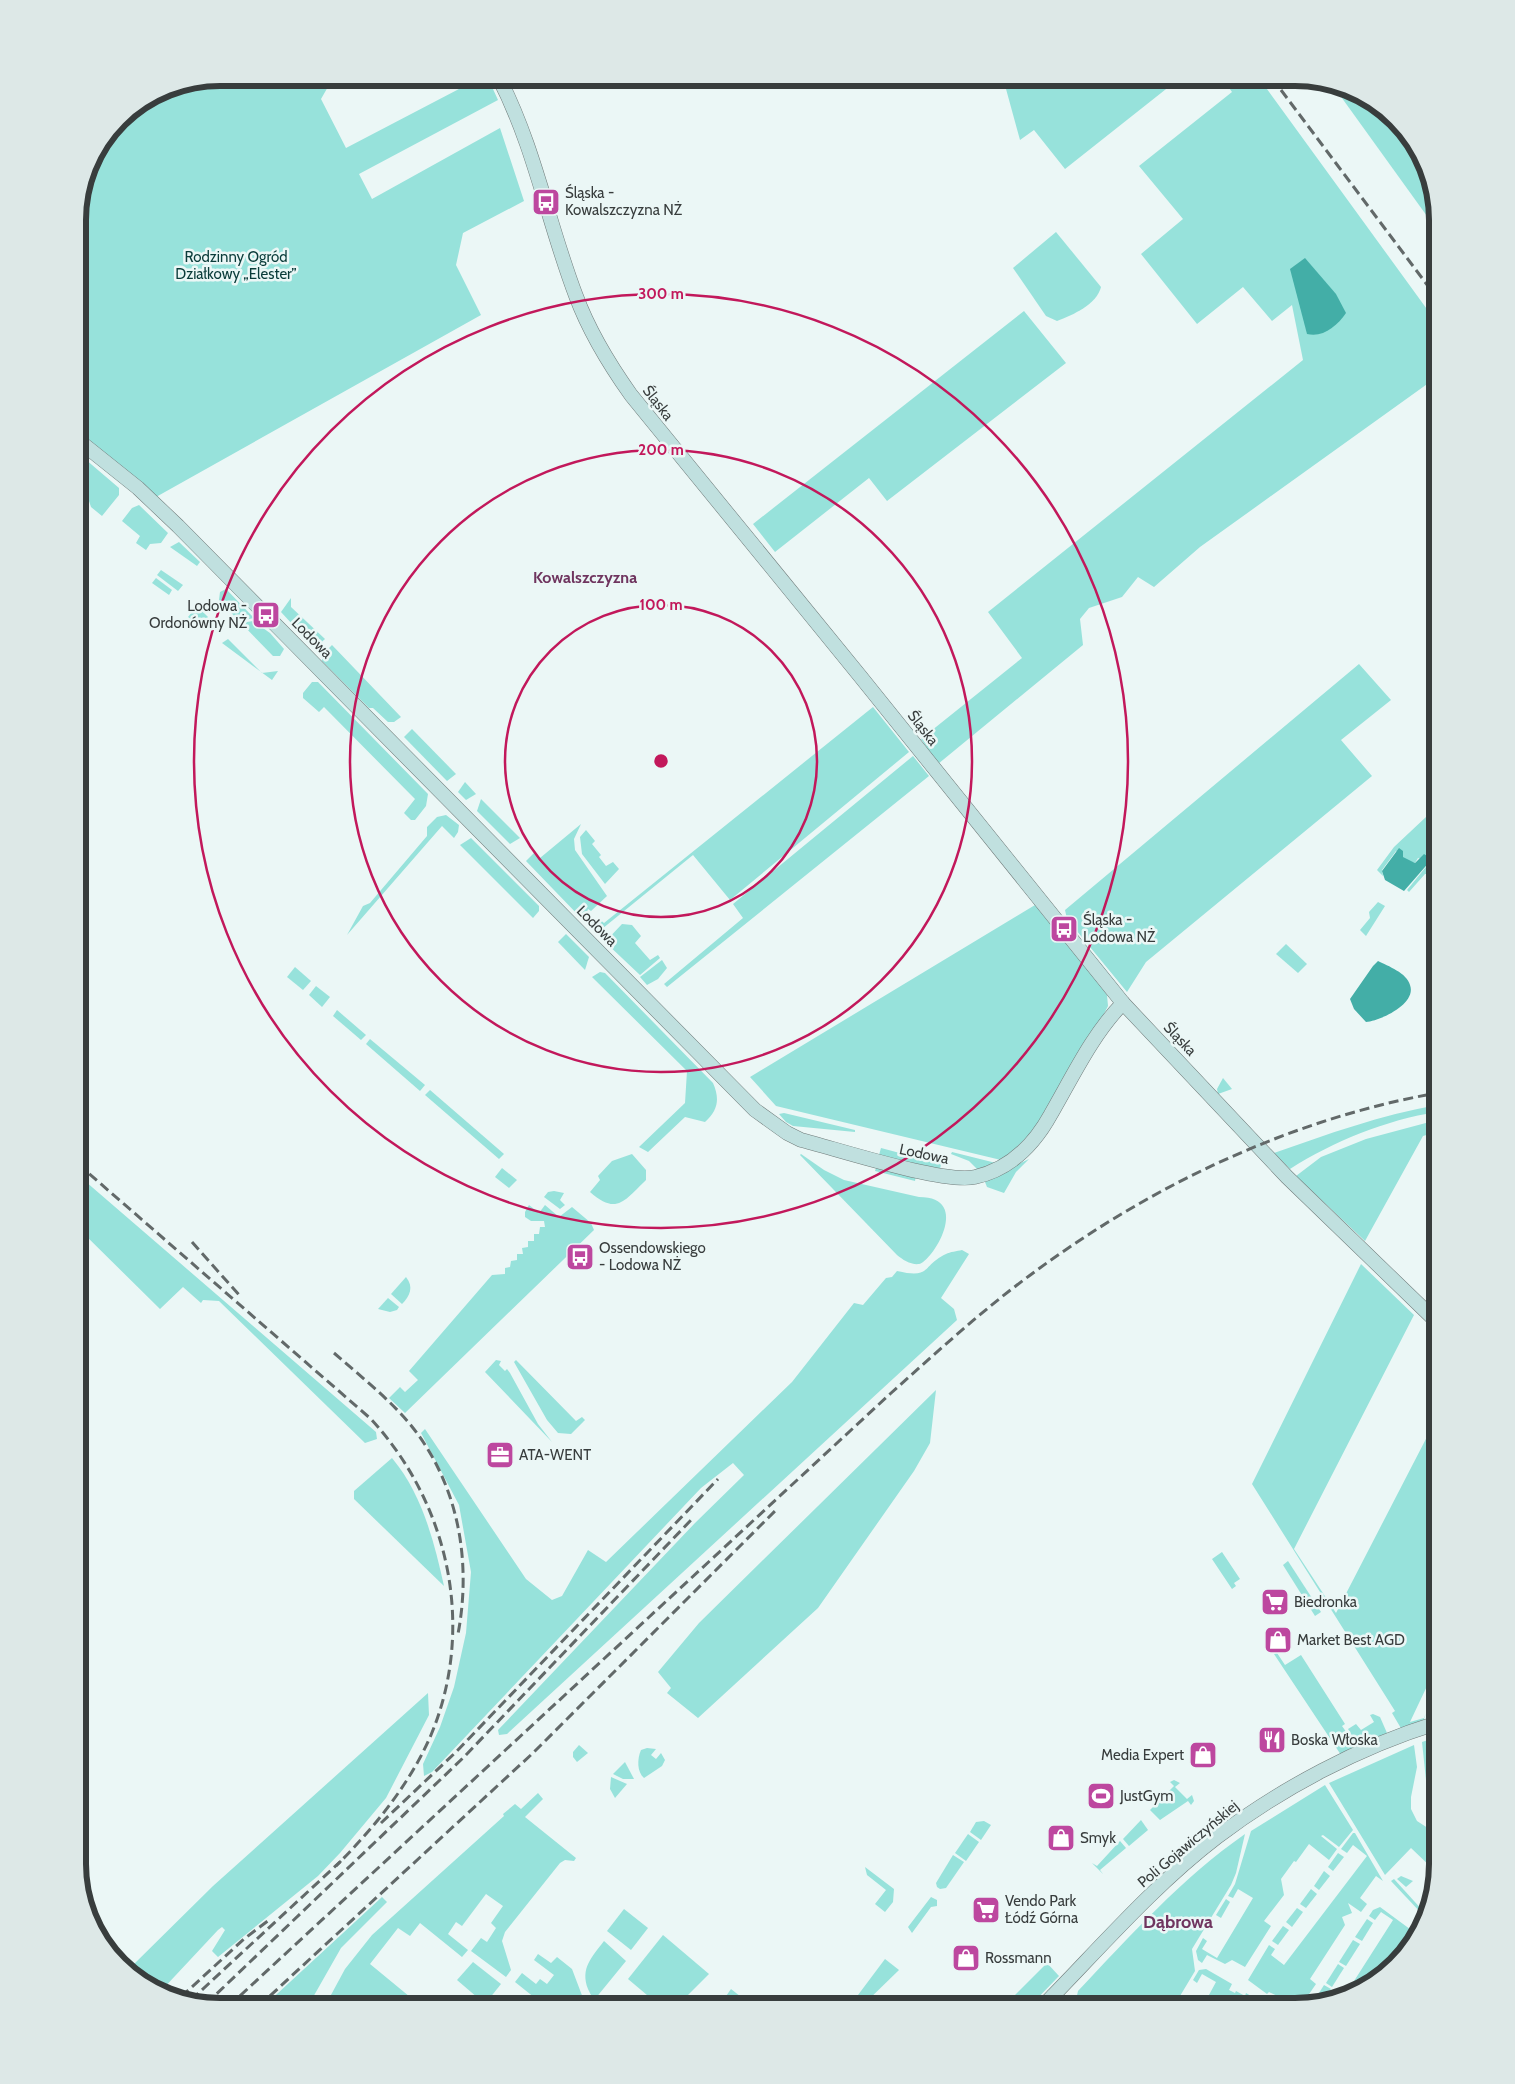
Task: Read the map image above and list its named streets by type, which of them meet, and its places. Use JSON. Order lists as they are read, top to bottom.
{
  "streets": {
    "street": ["Śląska", "Lodowa", "Poli Gojawiczyńskiej"]
  },
  "crossings": [
    ["Śląska", "Lodowa"]
  ],
  "districts": ["Kowalszczyzna", "Dąbrowa"],
  "parks": ["Rodzinny Ogród Działkowy „Elester”"],
  "places": {
    "bus stop": [
      "Śląska - Kowalszczyzna NŻ",
      "Lodowa - Ordonówny NŻ",
      "Śląska - Lodowa NŻ",
      "Ossendowskiego - Lodowa NŻ"
    ],
    "office": ["ATA-WENT"],
    "supermarket": ["Biedronka", "Vendo Park Łódź Górna"],
    "shop": [
      "Market Best AGD",
      "Media Expert",
      "Smyk",
      "Rossmann"
    ],
    "restaurant": ["Boska Włoska"],
    "sports": ["JustGym"]
  },
  "rings": ["300 m", "200 m", "100 m"]
}
